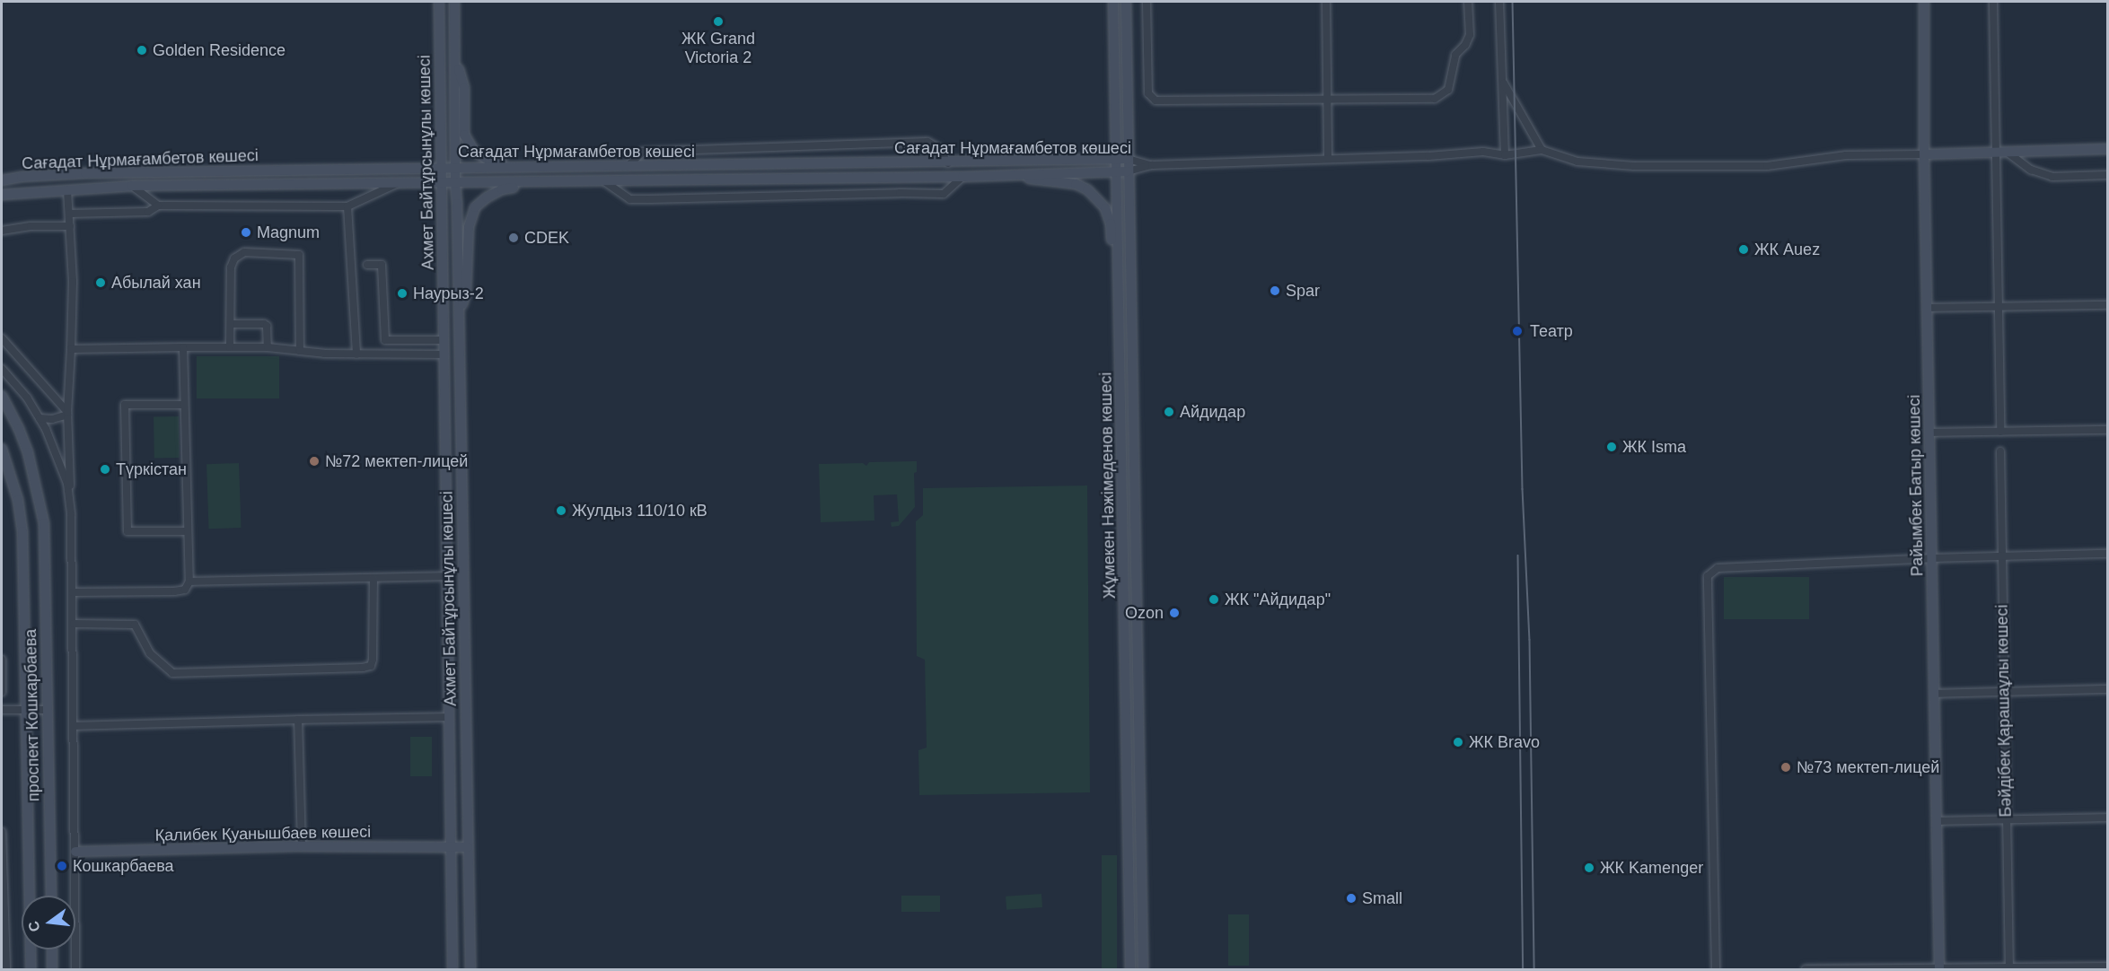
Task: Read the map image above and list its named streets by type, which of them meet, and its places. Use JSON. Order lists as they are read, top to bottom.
{
  "streets": {
    "street": [
      "Сағадат Нұрмағамбетов көшесі",
      "Ахмет Байтұрсынұлы көшесі",
      "Жұмекен Нәжімеденов көшесі",
      "Райымбек Батыр көшесі",
      "Бәйдібек Қарашаұлы көшесі",
      "проспект Кошкарбаева",
      "Қалибек Қуанышбаев көшесі"
    ]
  },
  "crossings": [
    ["Сағадат Нұрмағамбетов көшесі", "Ахмет Байтұрсынұлы көшесі"],
    ["Сағадат Нұрмағамбетов көшесі", "Жұмекен Нәжімеденов көшесі"],
    ["Ахмет Байтұрсынұлы көшесі", "Қалибек Қуанышбаев көшесі"]
  ],
  "places": [
    "ЖК Grand Victoria 2",
    "Golden Residence",
    "Magnum",
    "CDEK",
    "ЖК Auez",
    "Абылай хан",
    "Spar",
    "Наурыз-2",
    "Театр",
    "Айдидар",
    "ЖК Isma",
    "№72 мектеп-лицей",
    "Түркістан",
    "Жулдыз 110/10 кВ",
    "ЖК \"Айдидар\"",
    "Ozon",
    "ЖК Bravo",
    "№73 мектеп-лицей",
    "Кошкарбаева",
    "ЖК Kamenger",
    "Small"
  ],
  "north": "left"
}
